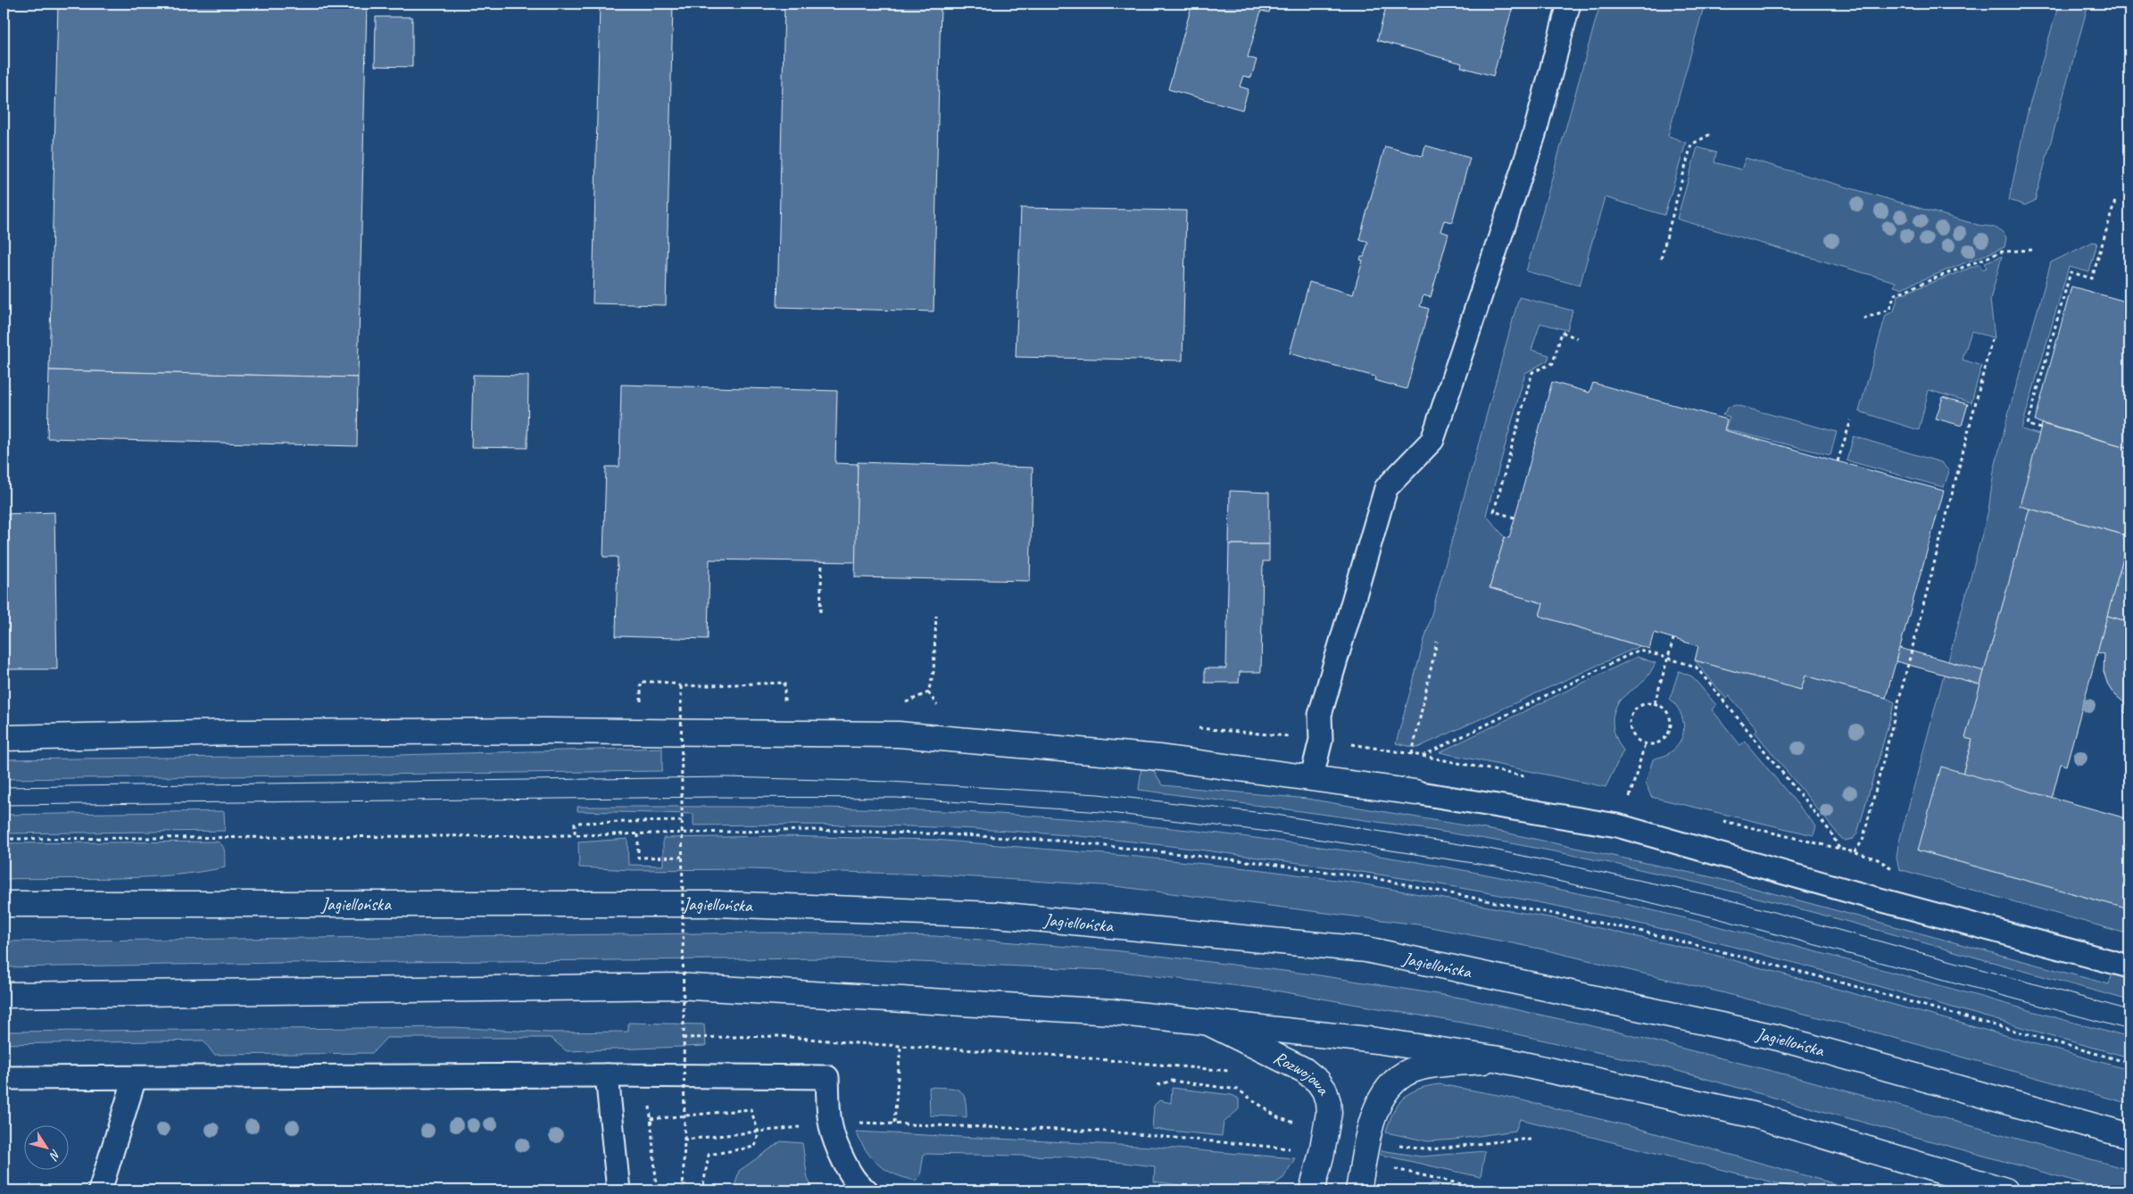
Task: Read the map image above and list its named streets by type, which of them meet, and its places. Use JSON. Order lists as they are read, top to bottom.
{
  "streets": {
    "main road": ["Jagiellońska", "Rozwojowa"]
  },
  "north": "bottom right"
}
